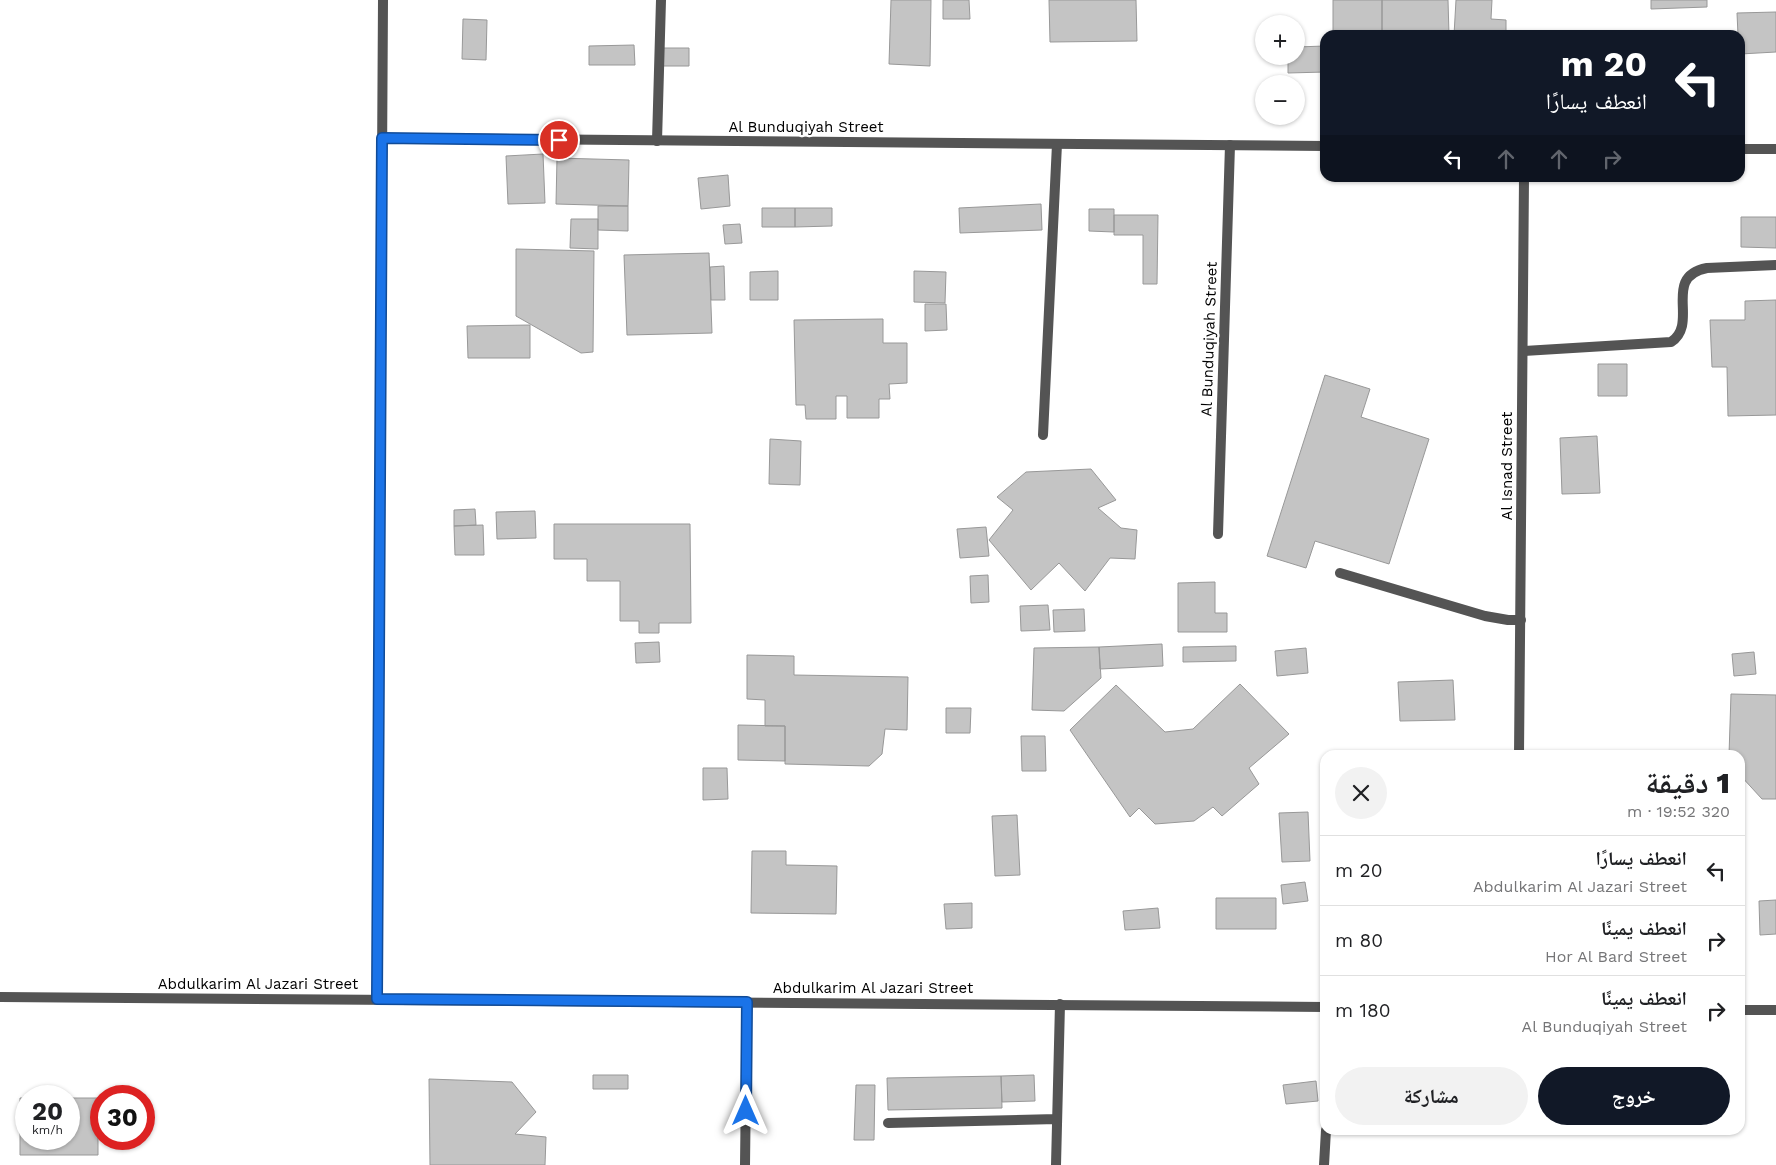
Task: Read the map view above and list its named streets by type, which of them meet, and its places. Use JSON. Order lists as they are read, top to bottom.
{
  "streets": {
    "street": ["Al Bunduqiyah Street", "Al Isnad Street", "Abdulkarim Al Jazari Street"]
  },
  "page": {
    "map_buttons": ["+", "−"],
    "turn": ["20 m", "انعطف يسارًا"],
    "heading": ["1 دقيقة", "320 m · 19:52"],
    "list": [
      {
        "name": "انعطف يسارًا",
        "note": "Abdulkarim Al Jazari Street",
        "value": "20 m"
      },
      {
        "name": "انعطف يمينًا",
        "note": "Hor Al Bard Street",
        "value": "80 m"
      },
      {
        "name": "انعطف يمينًا",
        "note": "Al Bunduqiyah Street",
        "value": "180 m"
      }
    ],
    "buttons": ["خروج", "مشاركة"],
    "speed": "20 km/h",
    "limit": "30"
  }
}
